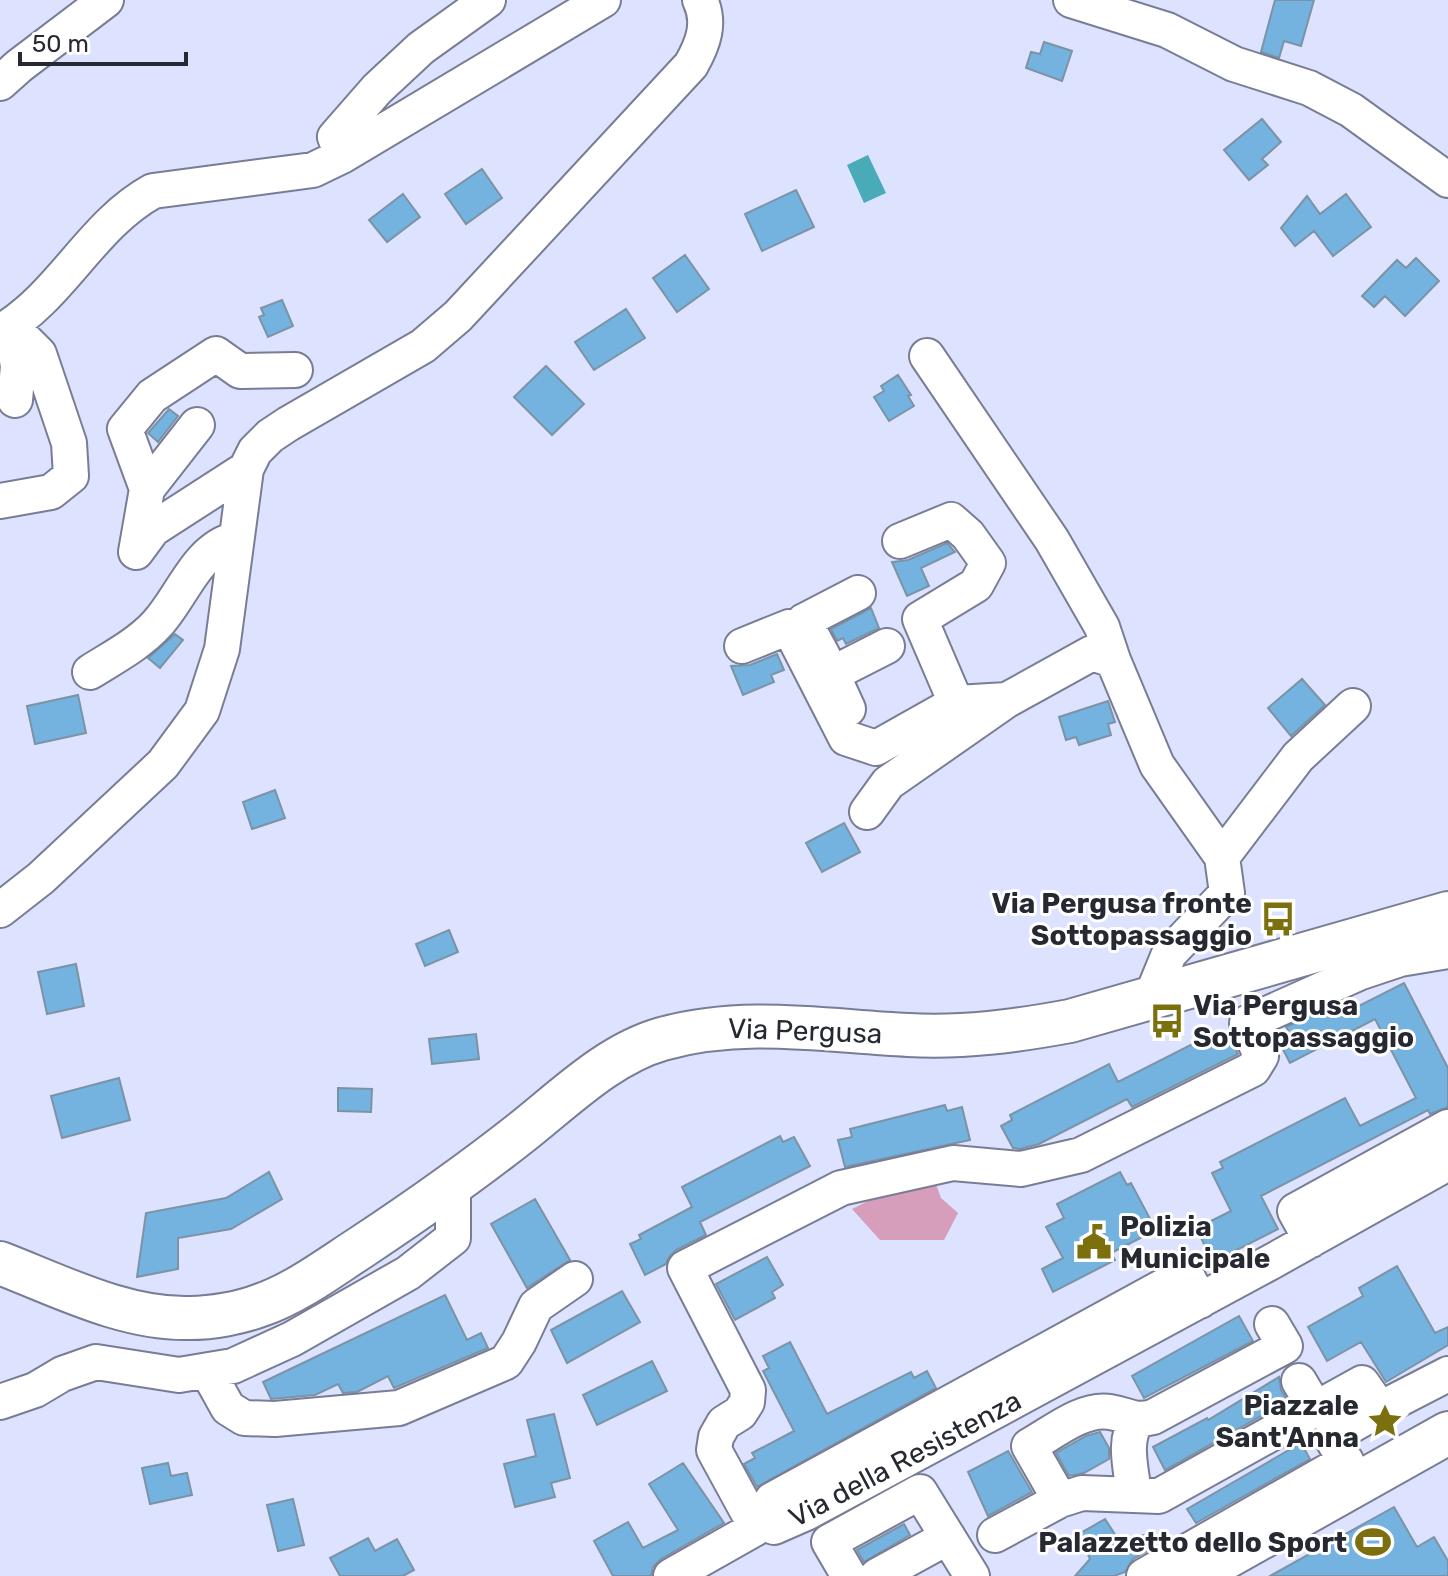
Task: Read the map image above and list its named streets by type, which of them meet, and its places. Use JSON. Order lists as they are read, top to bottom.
{
  "streets": {
    "main road": ["Via Pergusa"],
    "street": ["Via della Resistenza"]
  },
  "places": {
    "bus stop": ["Via Pergusa fronte Sottopassaggio", "Via Pergusa Sottopassaggio"],
    "public building": ["Polizia Municipale"],
    "place": ["Piazzale Sant'Anna"],
    "sports": ["Palazzetto dello Sport"]
  },
  "scale_bar": "50 m"
}
